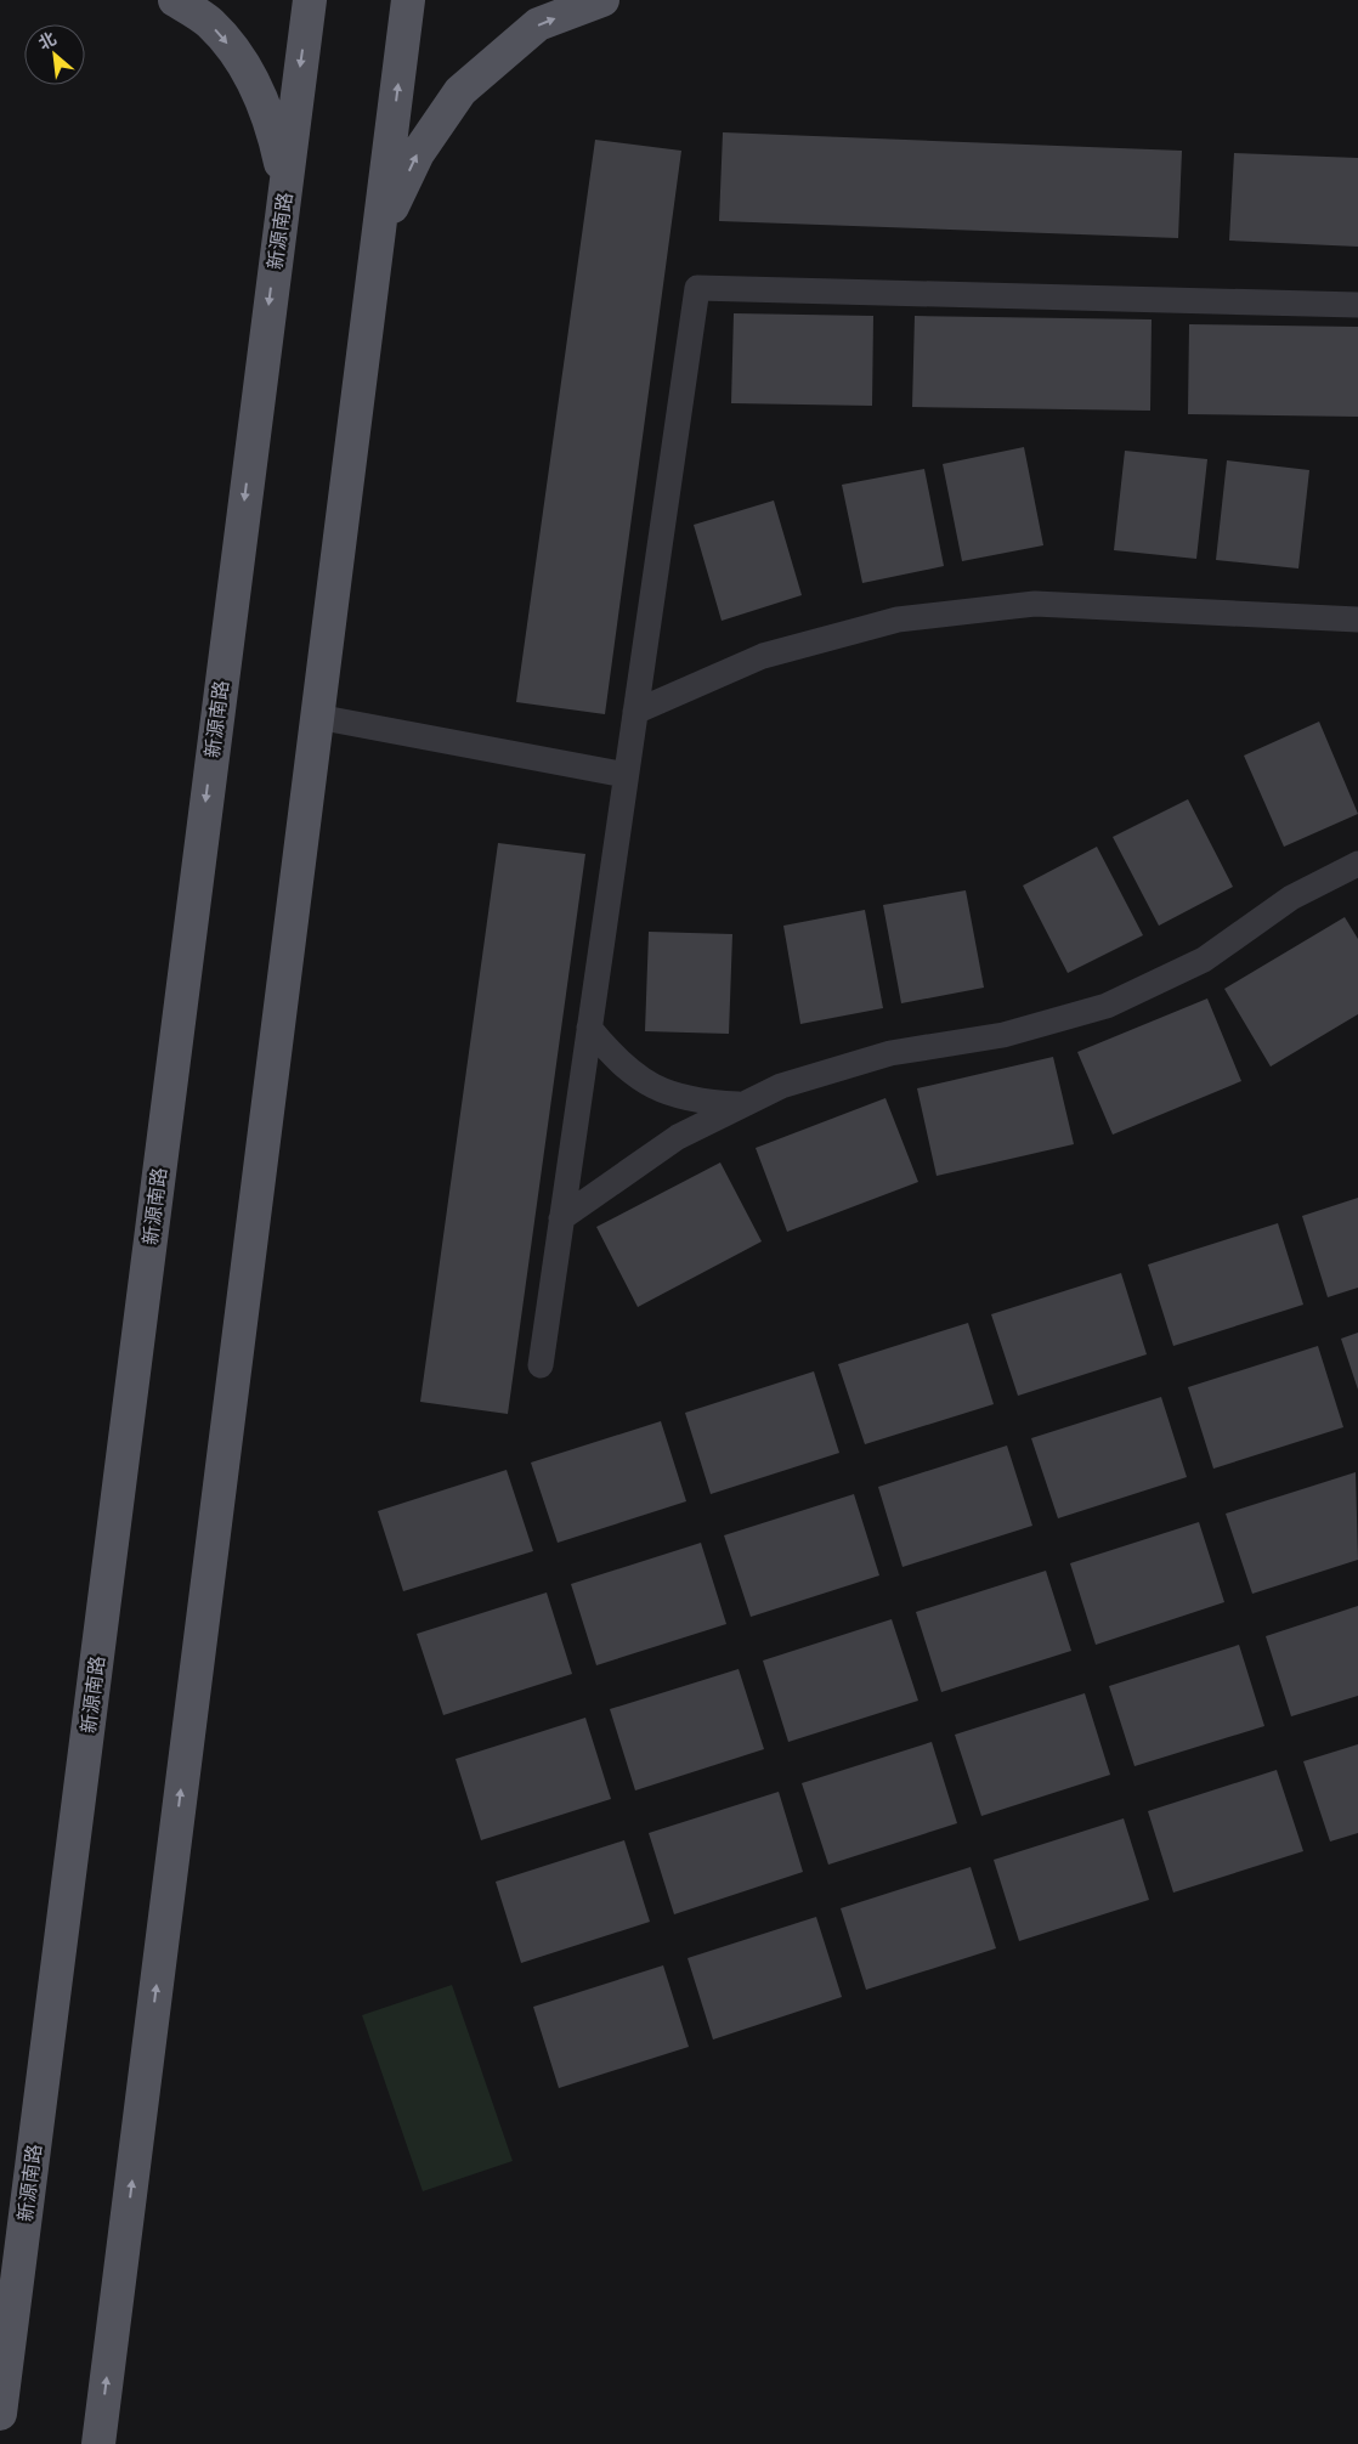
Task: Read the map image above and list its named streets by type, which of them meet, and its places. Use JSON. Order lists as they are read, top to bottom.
{
  "streets": {
    "main road": ["新源南路"]
  },
  "north": "top left"
}
